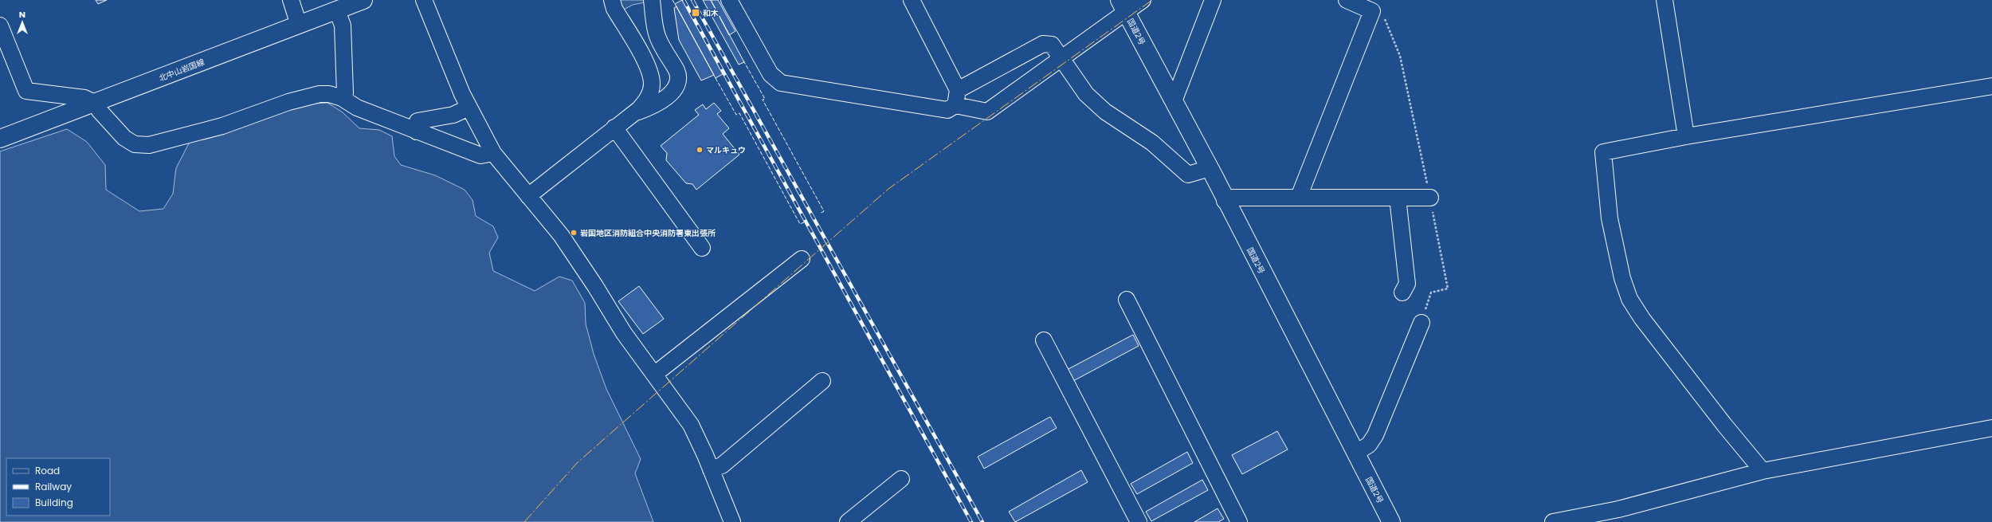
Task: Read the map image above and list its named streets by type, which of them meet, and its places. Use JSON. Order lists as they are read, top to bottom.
{
  "streets": {
    "main road": ["国道2号", "北中山岩国線"]
  },
  "places": {
    "transit": ["和木"],
    "other": ["マルキュウ", "岩国地区消防組合中央消防署東出張所"]
  },
  "legend": ["Road", "Railway", "Building"],
  "north": "top"
}
